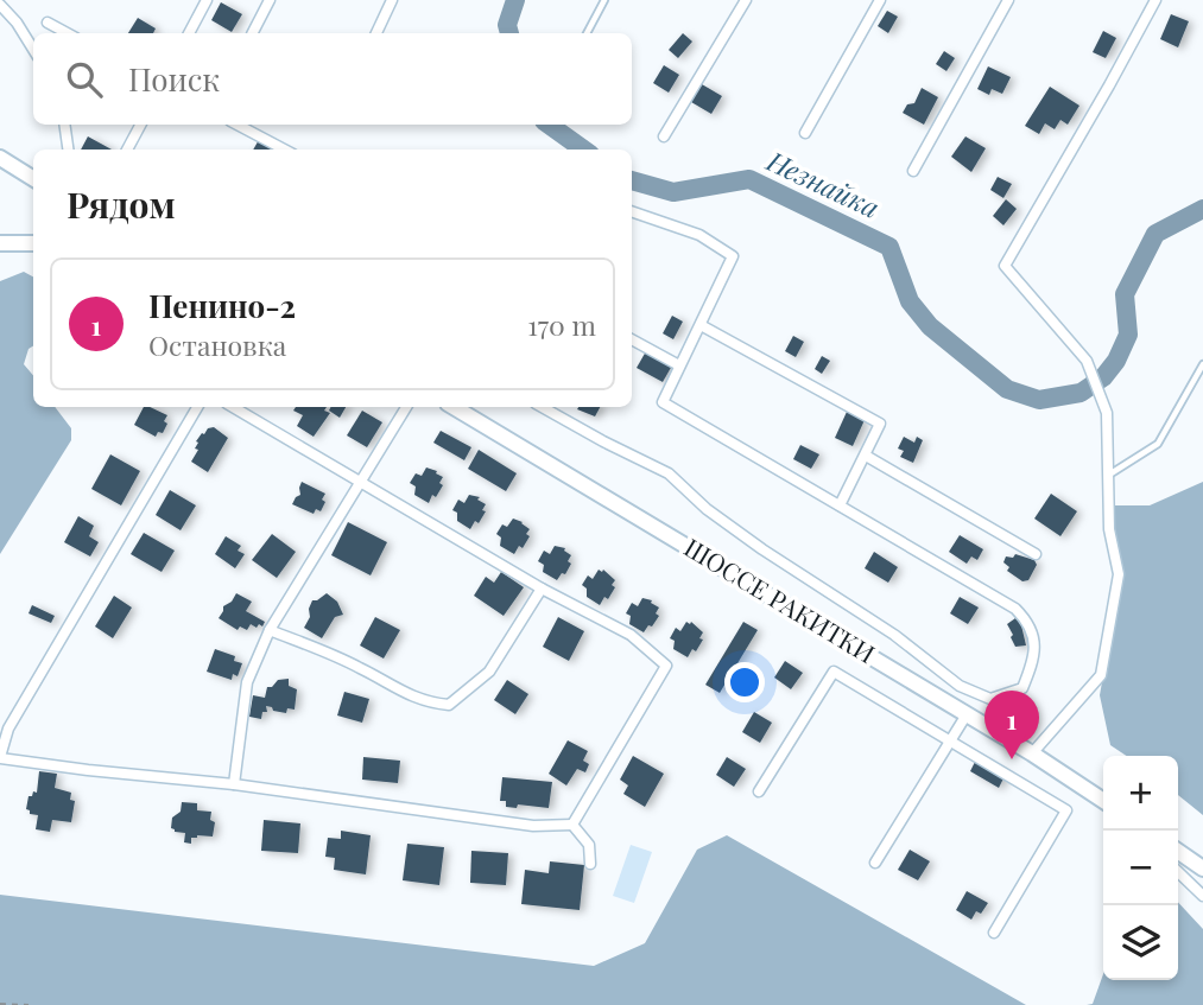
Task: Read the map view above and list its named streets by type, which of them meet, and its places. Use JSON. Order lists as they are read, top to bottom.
{
  "streets": {
    "main road": ["ШОССЕ РАКИТКИ"]
  },
  "water": ["Незнайка"],
  "page": {
    "search": "Поиск",
    "heading": "Рядом",
    "list": [
      {
        "mark": "1",
        "name": "Пенино-2",
        "note": "Остановка",
        "value": "170 m"
      }
    ],
    "pins": "1",
    "map_buttons": ["+", "−"]
  }
}
